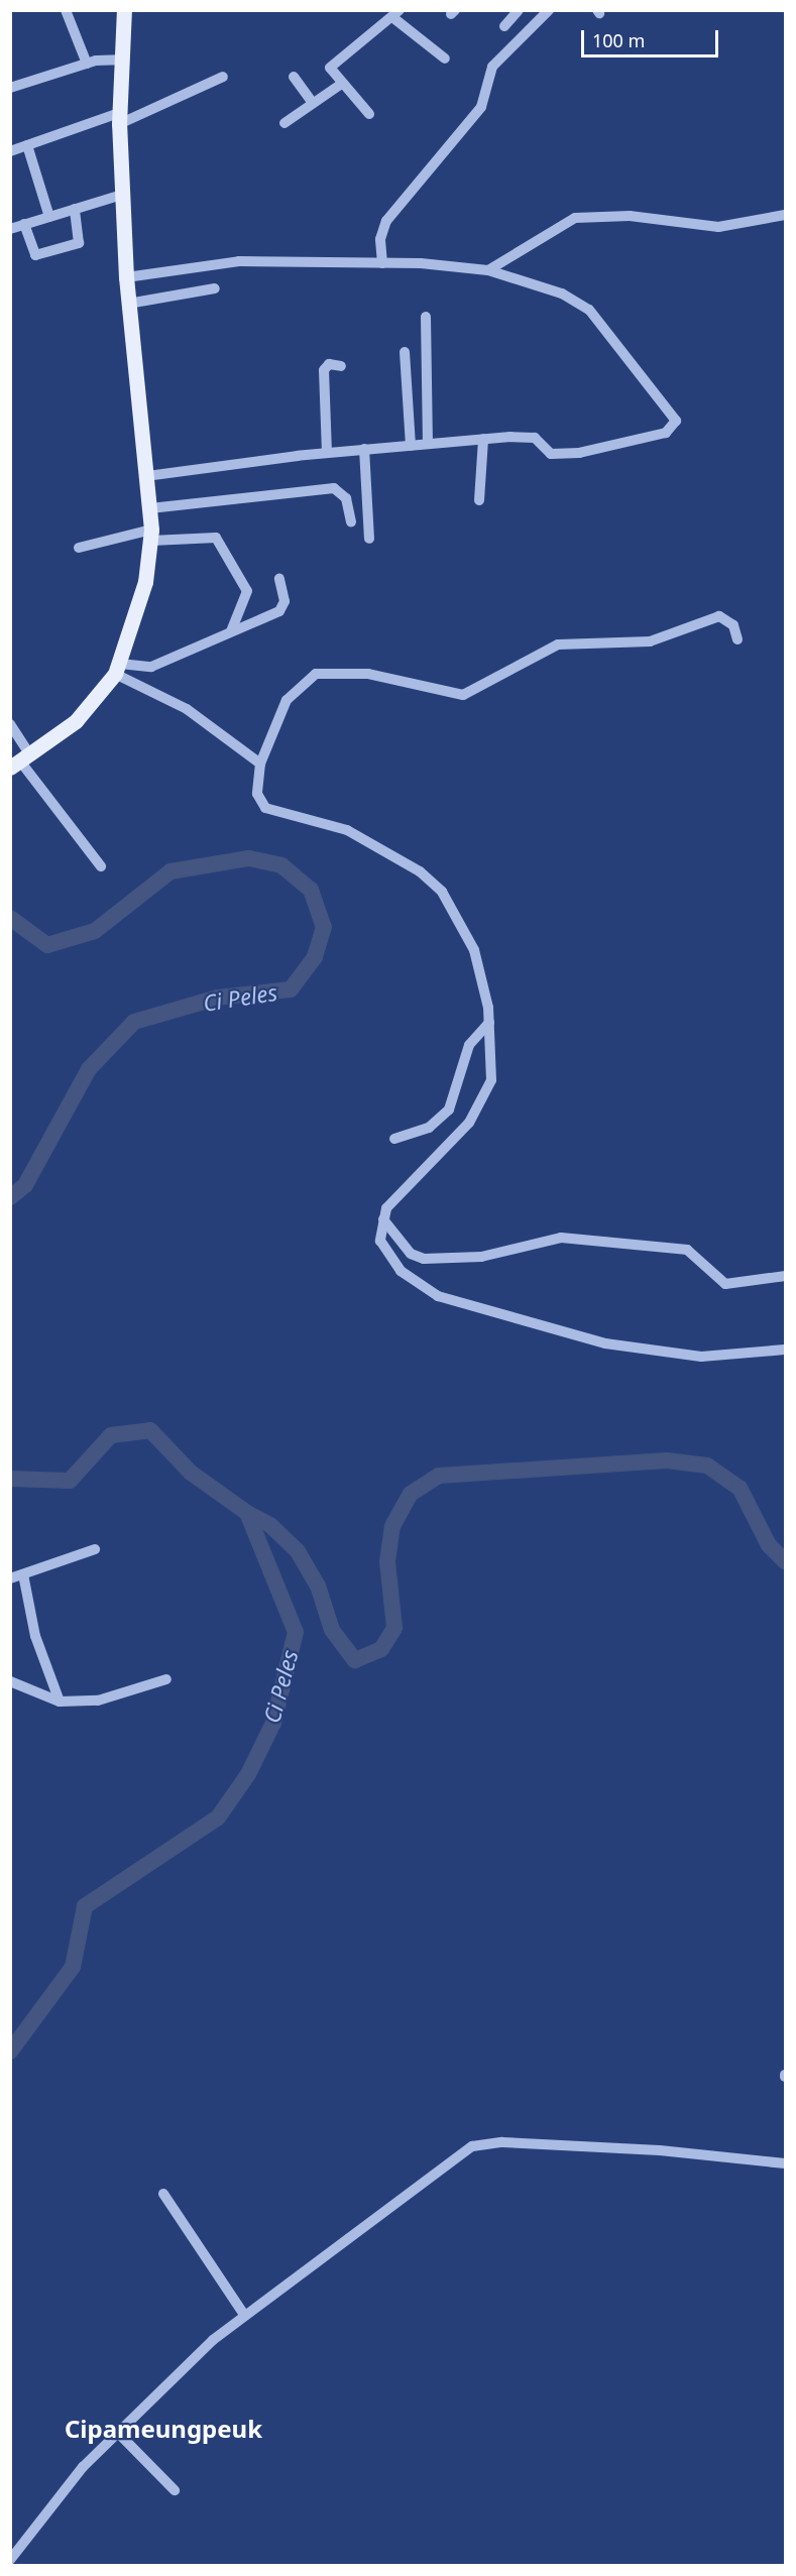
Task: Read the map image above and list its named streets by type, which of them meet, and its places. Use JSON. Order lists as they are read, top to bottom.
{
  "districts": ["Cipameungpeuk"],
  "water": ["Ci Peles"],
  "scale_bar": "100 m"
}
